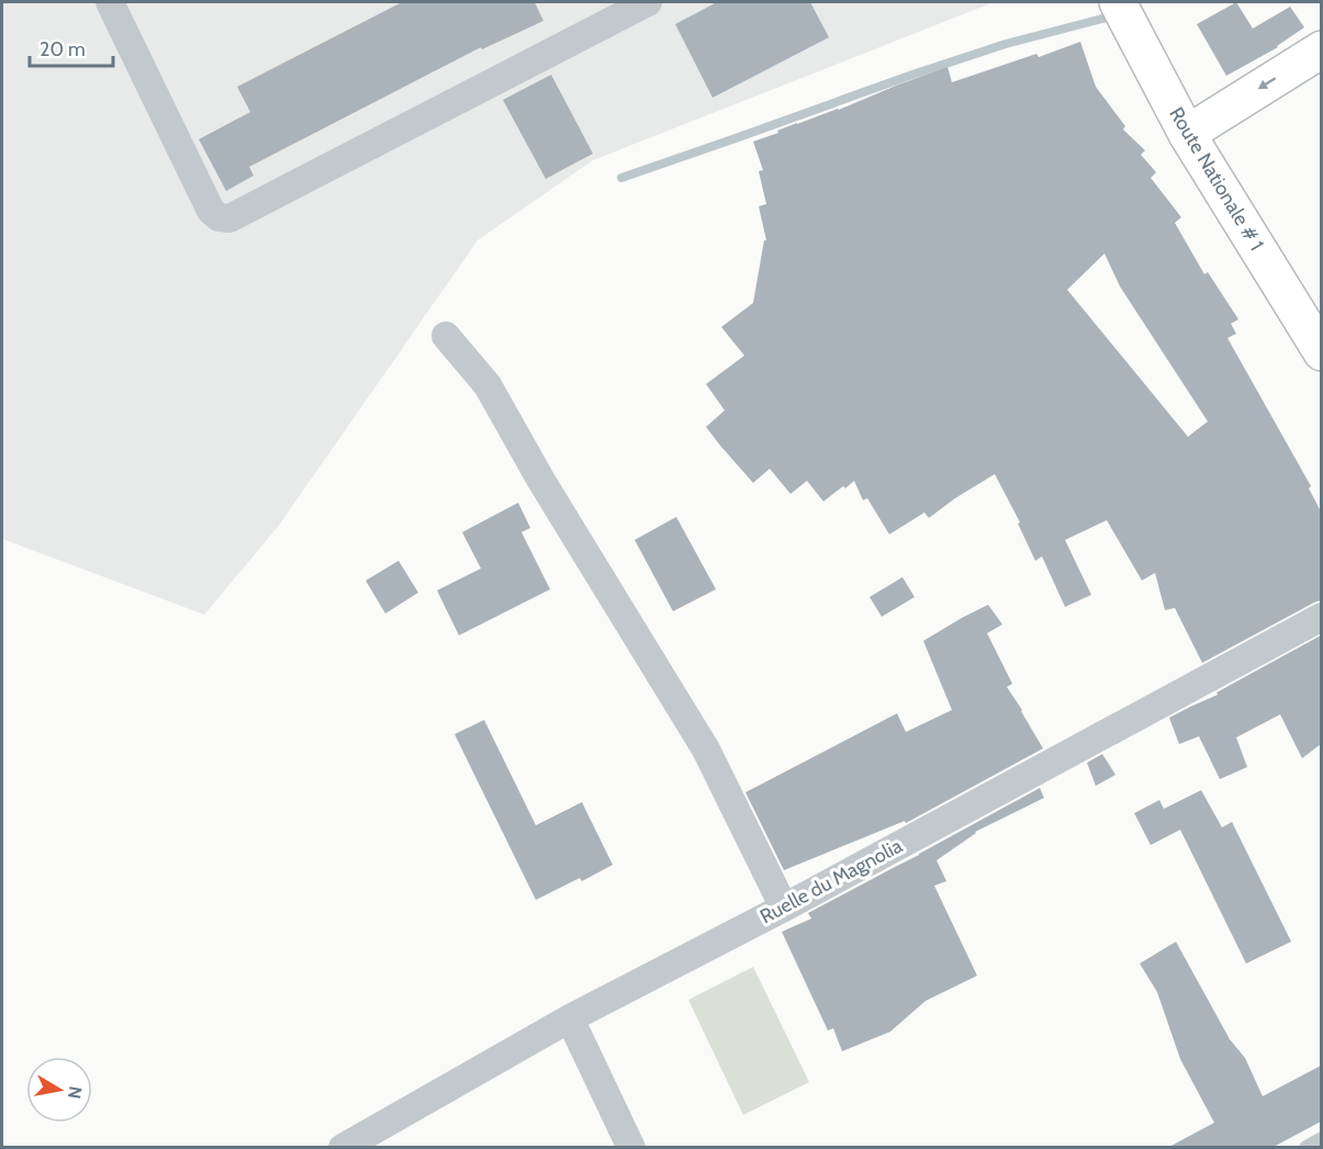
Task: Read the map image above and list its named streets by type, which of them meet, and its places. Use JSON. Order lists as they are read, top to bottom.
{
  "streets": {
    "main road": ["Route Nationale # 1"],
    "street": ["Ruelle du Magnolia"]
  },
  "scale_bar": "20 m",
  "north": "right"
}
